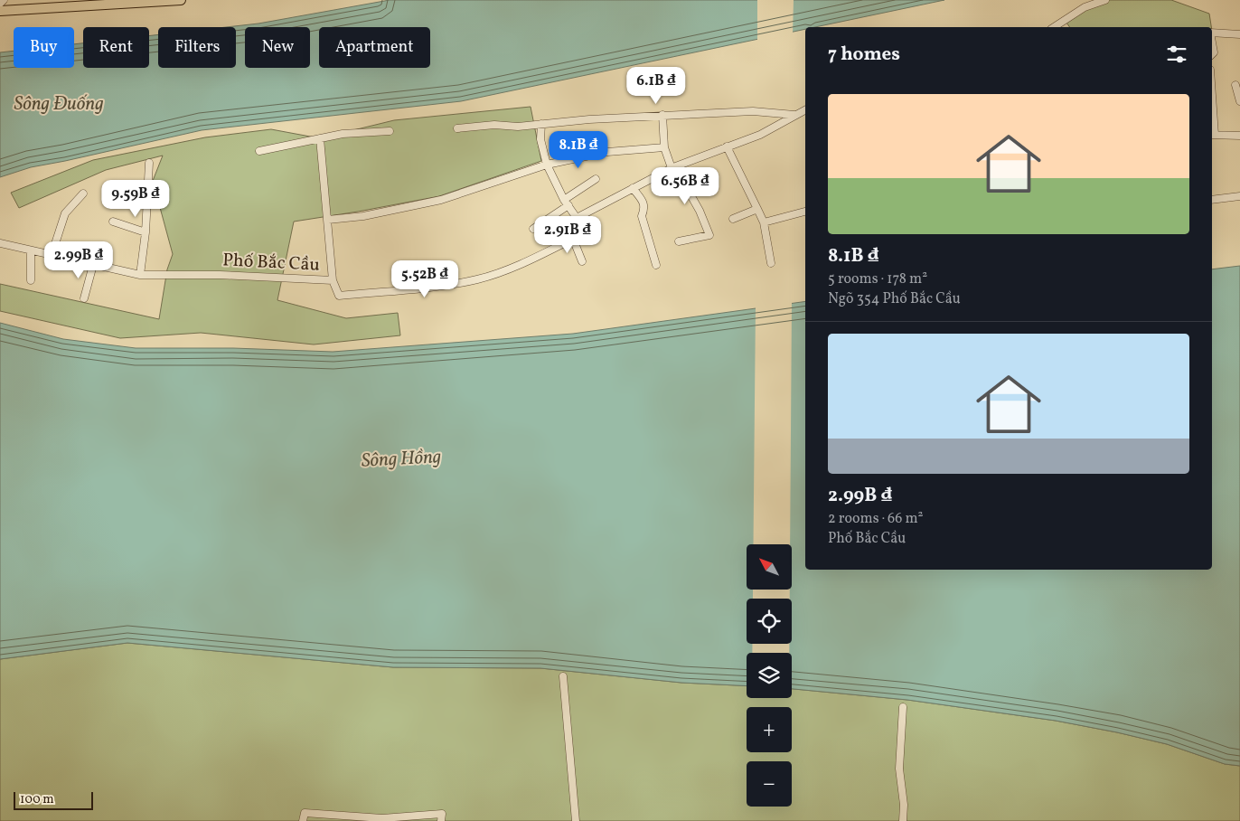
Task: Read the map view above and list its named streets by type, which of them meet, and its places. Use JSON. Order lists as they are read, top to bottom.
{
  "streets": {
    "street": ["Phố Bắc Cầu"]
  },
  "water": ["Sông Đuống", "Sông Hồng"],
  "scale_bar": "100 m",
  "north": "top left",
  "page": {
    "chip": [
      "Buy",
      "Rent",
      "Filters",
      "New",
      "Apartment"
    ],
    "heading": "7 homes",
    "price": [
      "6.1B ₫",
      "8.1B ₫",
      "6.56B ₫",
      "9.59B ₫",
      "2.91B ₫",
      "2.99B ₫",
      "5.52B ₫"
    ],
    "list": [
      {
        "name": "8.1B ₫",
        "note": "5 rooms · 178 m² · Ngõ 354 Phố Bắc Cầu"
      },
      {
        "name": "2.99B ₫",
        "note": "2 rooms · 66 m² · Phố Bắc Cầu"
      }
    ],
    "map_buttons": ["+", "−"],
    "scale": "100 m"
  }
}
